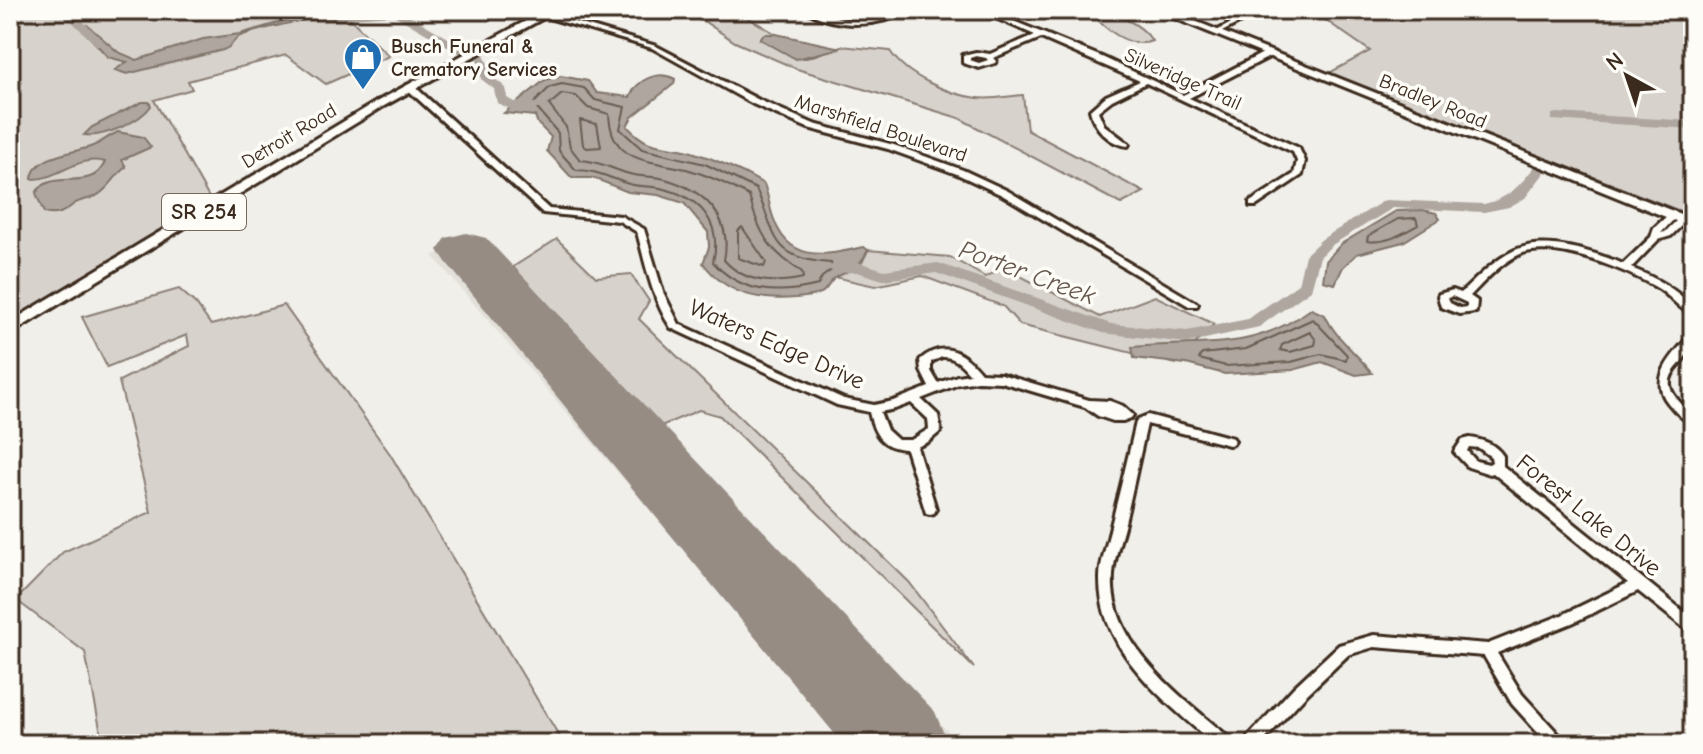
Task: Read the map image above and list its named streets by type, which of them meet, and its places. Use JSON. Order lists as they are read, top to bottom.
{
  "streets": {
    "main road": ["Bradley Road", "Detroit Road", "SR 254"],
    "street": [
      "Silveridge Trail",
      "Marshfield Boulevard",
      "Waters Edge Drive",
      "Forest Lake Drive"
    ]
  },
  "crossings": [
    ["Marshfield Boulevard", "Detroit Road"],
    ["Detroit Road", "Waters Edge Drive"]
  ],
  "water": ["Porter Creek"],
  "places": {
    "shop": ["Busch Funeral & Crematory Services"]
  },
  "north": "top left"
}
